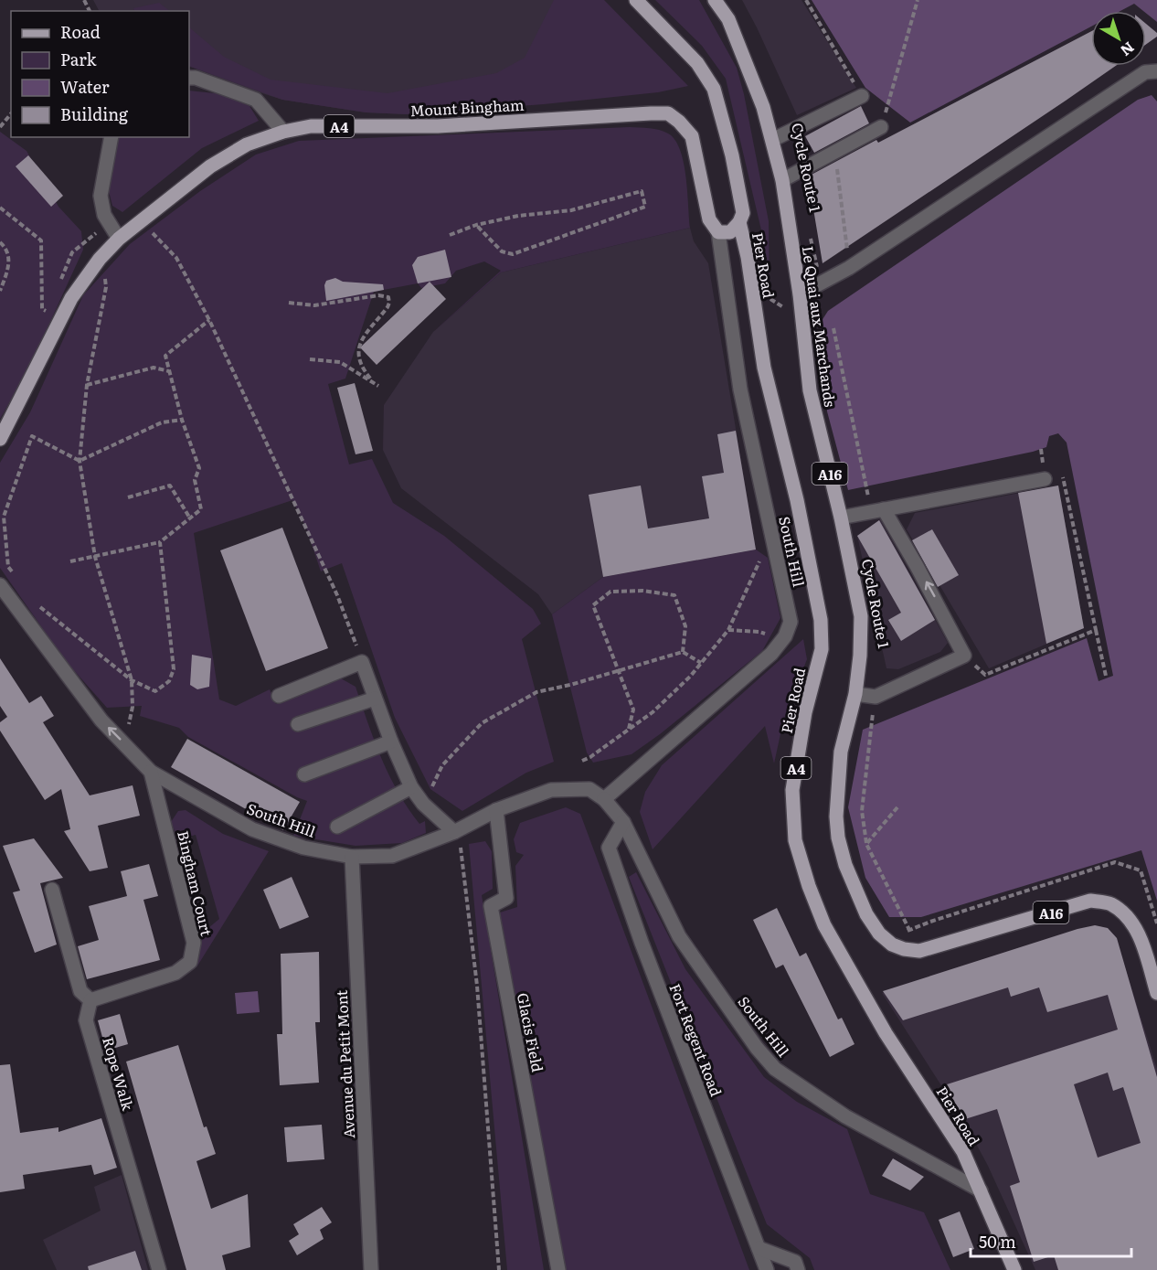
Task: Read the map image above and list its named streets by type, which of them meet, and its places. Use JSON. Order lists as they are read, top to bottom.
{
  "streets": {
    "main road": [
      "Mount Bingham",
      "A4",
      "Pier Road",
      "Le Quai aux Marchands",
      "A16"
    ],
    "street": [
      "South Hill",
      "Bingham Court",
      "Glacis Field",
      "Fort Regent Road",
      "Avenue du Petit Mont",
      "Rope Walk"
    ]
  },
  "crossings": [
    ["Mount Bingham", "South Hill"],
    ["Pier Road", "South Hill"],
    ["Le Quai aux Marchands", "A16"],
    ["South Hill", "Bingham Court"],
    ["South Hill", "Glacis Field"],
    ["South Hill", "Fort Regent Road"],
    ["South Hill", "Avenue du Petit Mont"],
    ["Bingham Court", "Rope Walk"]
  ],
  "legend": [
    "Road",
    "Park",
    "Water",
    "Building"
  ],
  "scale_bar": "50 m",
  "north": "bottom right"
}
